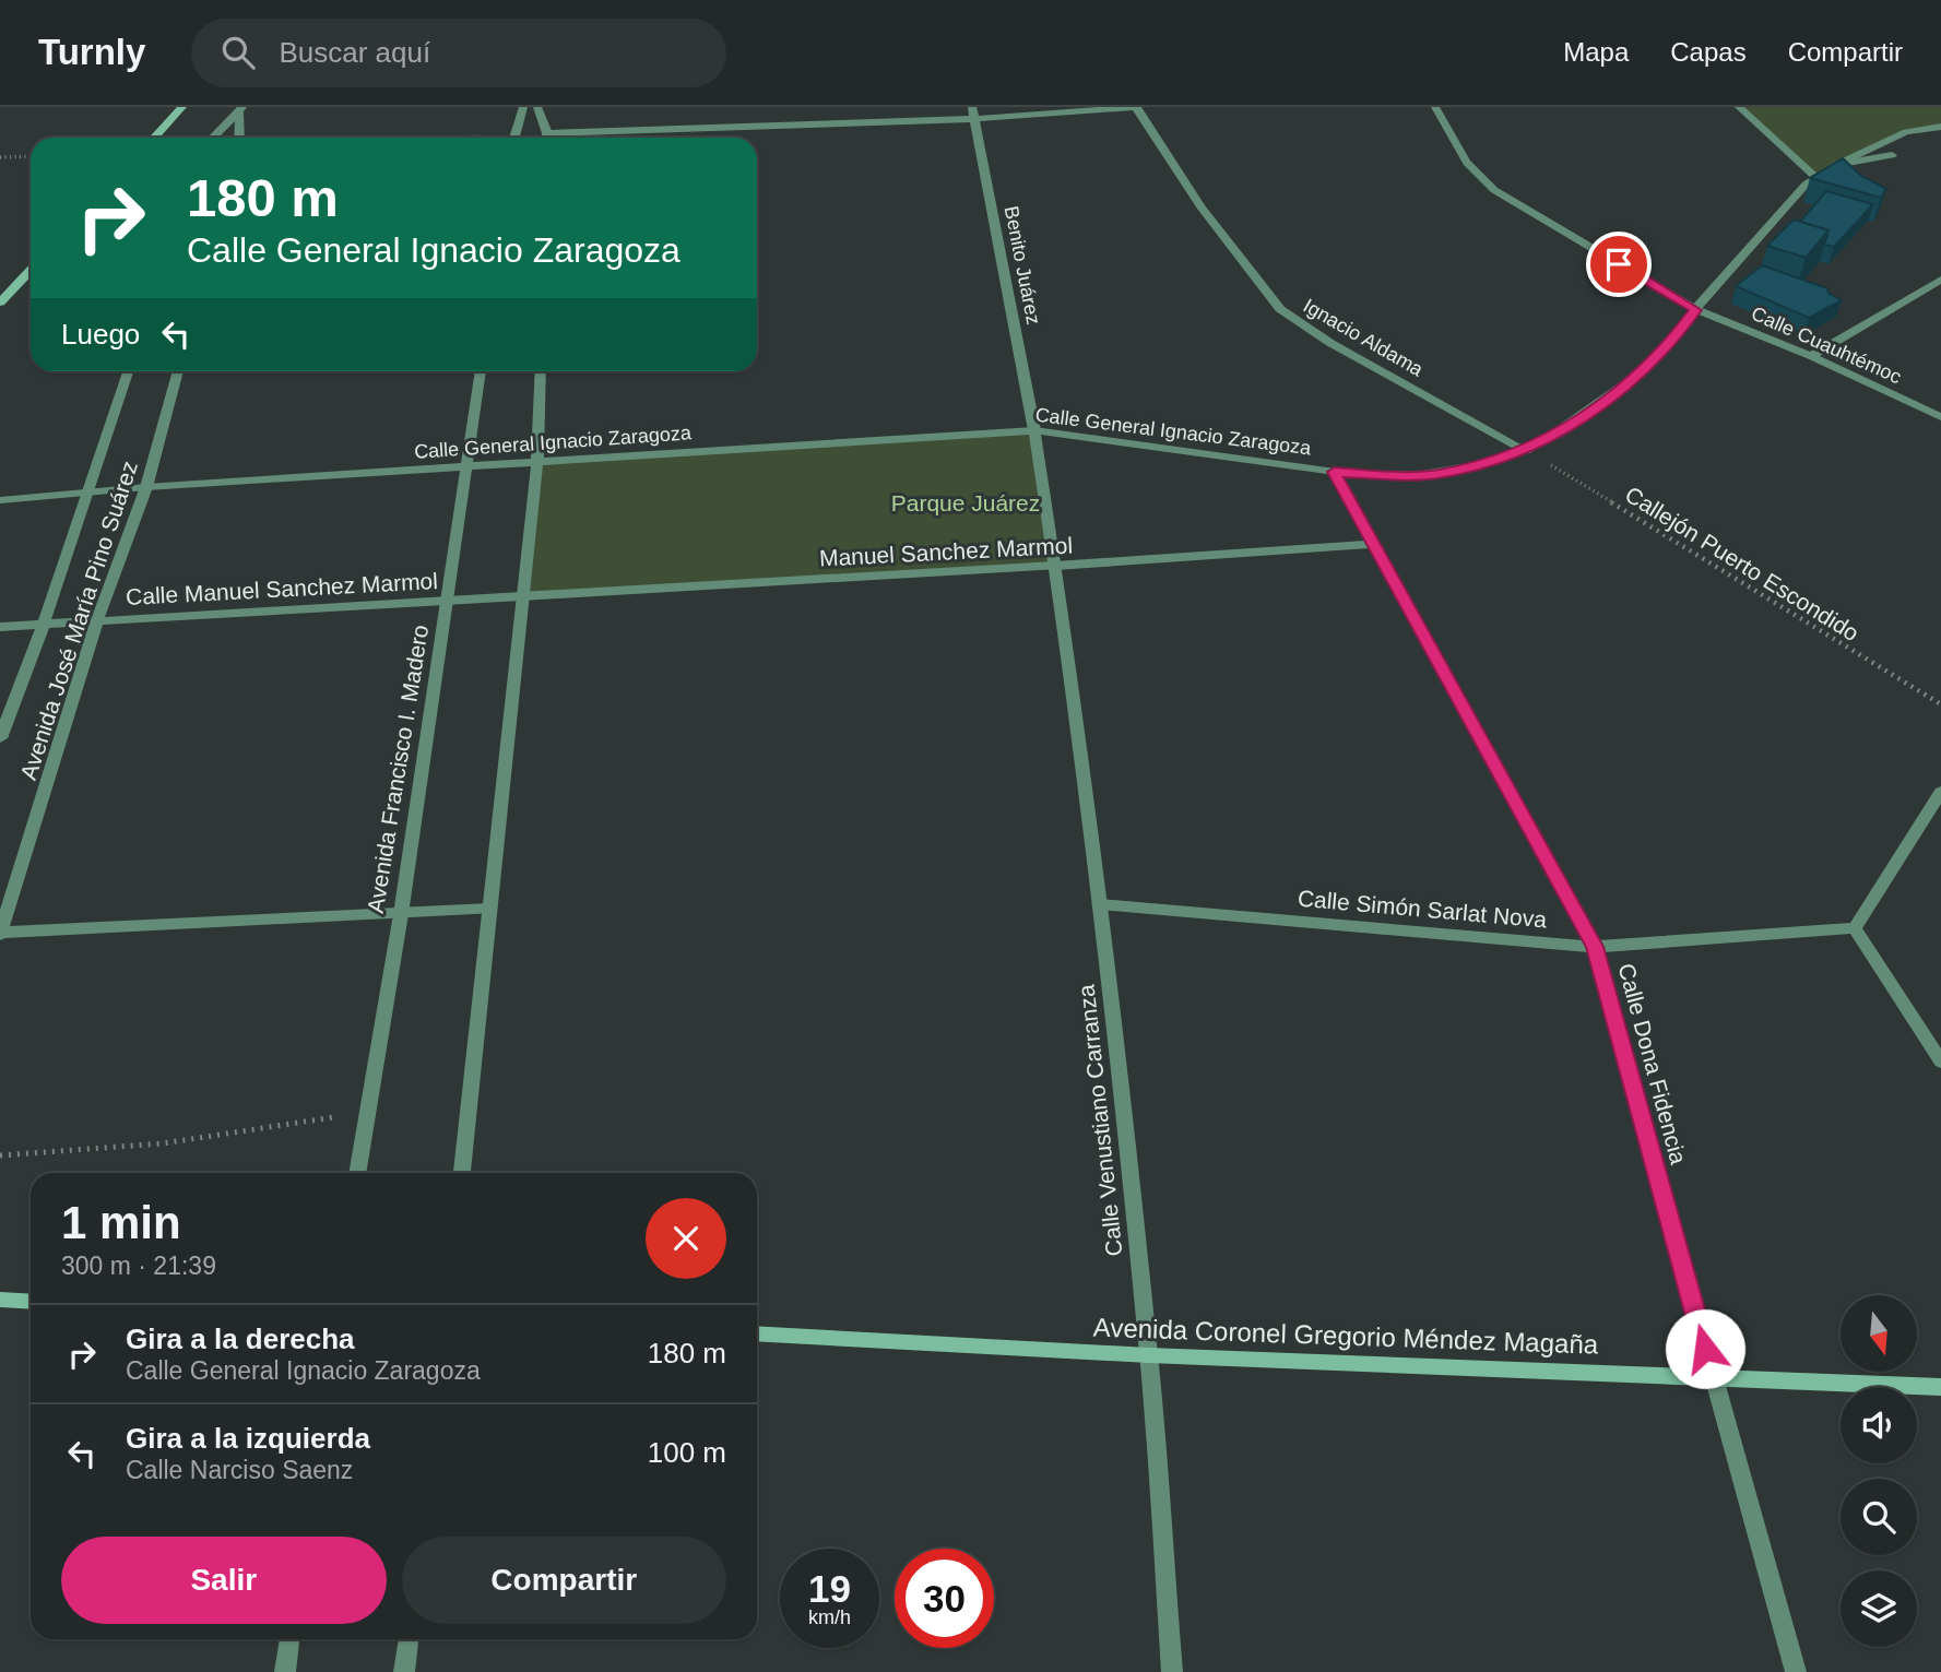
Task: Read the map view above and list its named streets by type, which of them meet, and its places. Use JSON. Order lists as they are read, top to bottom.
{
  "streets": {
    "main road": ["Avenida Coronel Gregorio Méndez Magaña"],
    "street": [
      "Benito Juárez",
      "Ignacio Aldama",
      "Calle Cuauhtémoc",
      "Calle General Ignacio Zaragoza",
      "Manuel Sanchez Marmol",
      "Calle Manuel Sanchez Marmol",
      "Avenida José María Pino Suárez",
      "Avenida Francisco I. Madero",
      "Calle Simón Sarlat Nova",
      "Calle Dona Fidencia",
      "Calle Venustiano Carranza"
    ],
    "path": ["Callejón Puerto Escondido"]
  },
  "crossings": [
    ["Benito Juárez", "Calle General Ignacio Zaragoza"],
    ["Benito Juárez", "Manuel Sanchez Marmol"],
    ["Benito Juárez", "Calle Venustiano Carranza"],
    ["Ignacio Aldama", "Calle General Ignacio Zaragoza"],
    ["Ignacio Aldama", "Callejón Puerto Escondido"],
    ["Calle Cuauhtémoc", "Calle General Ignacio Zaragoza"],
    ["Calle General Ignacio Zaragoza", "Callejón Puerto Escondido"],
    ["Calle General Ignacio Zaragoza", "Avenida José María Pino Suárez"],
    ["Calle General Ignacio Zaragoza", "Avenida Francisco I. Madero"],
    ["Calle General Ignacio Zaragoza", "Calle Dona Fidencia"],
    ["Manuel Sanchez Marmol", "Calle Manuel Sanchez Marmol"],
    ["Manuel Sanchez Marmol", "Calle Dona Fidencia"],
    ["Manuel Sanchez Marmol", "Calle Venustiano Carranza"],
    ["Calle Manuel Sanchez Marmol", "Avenida José María Pino Suárez"],
    ["Calle Manuel Sanchez Marmol", "Avenida Francisco I. Madero"],
    ["Calle Simón Sarlat Nova", "Calle Dona Fidencia"],
    ["Calle Simón Sarlat Nova", "Calle Venustiano Carranza"],
    ["Calle Dona Fidencia", "Avenida Coronel Gregorio Méndez Magaña"],
    ["Calle Venustiano Carranza", "Avenida Coronel Gregorio Méndez Magaña"]
  ],
  "parks": ["Parque Juárez"],
  "north": "bottom",
  "page": {
    "header": "Turnly",
    "search": "Buscar aquí",
    "nav": ["Mapa", "Capas", "Compartir"],
    "turn": ["180 m", "Calle General Ignacio Zaragoza"],
    "then": "Luego",
    "heading": ["1 min", "300 m · 21:39"],
    "list": [
      {
        "name": "Gira a la derecha",
        "note": "Calle General Ignacio Zaragoza",
        "value": "180 m"
      },
      {
        "name": "Gira a la izquierda",
        "note": "Calle Narciso Saenz",
        "value": "100 m"
      }
    ],
    "buttons": ["Salir", "Compartir"],
    "speed": "19 km/h",
    "limit": "30"
  }
}
